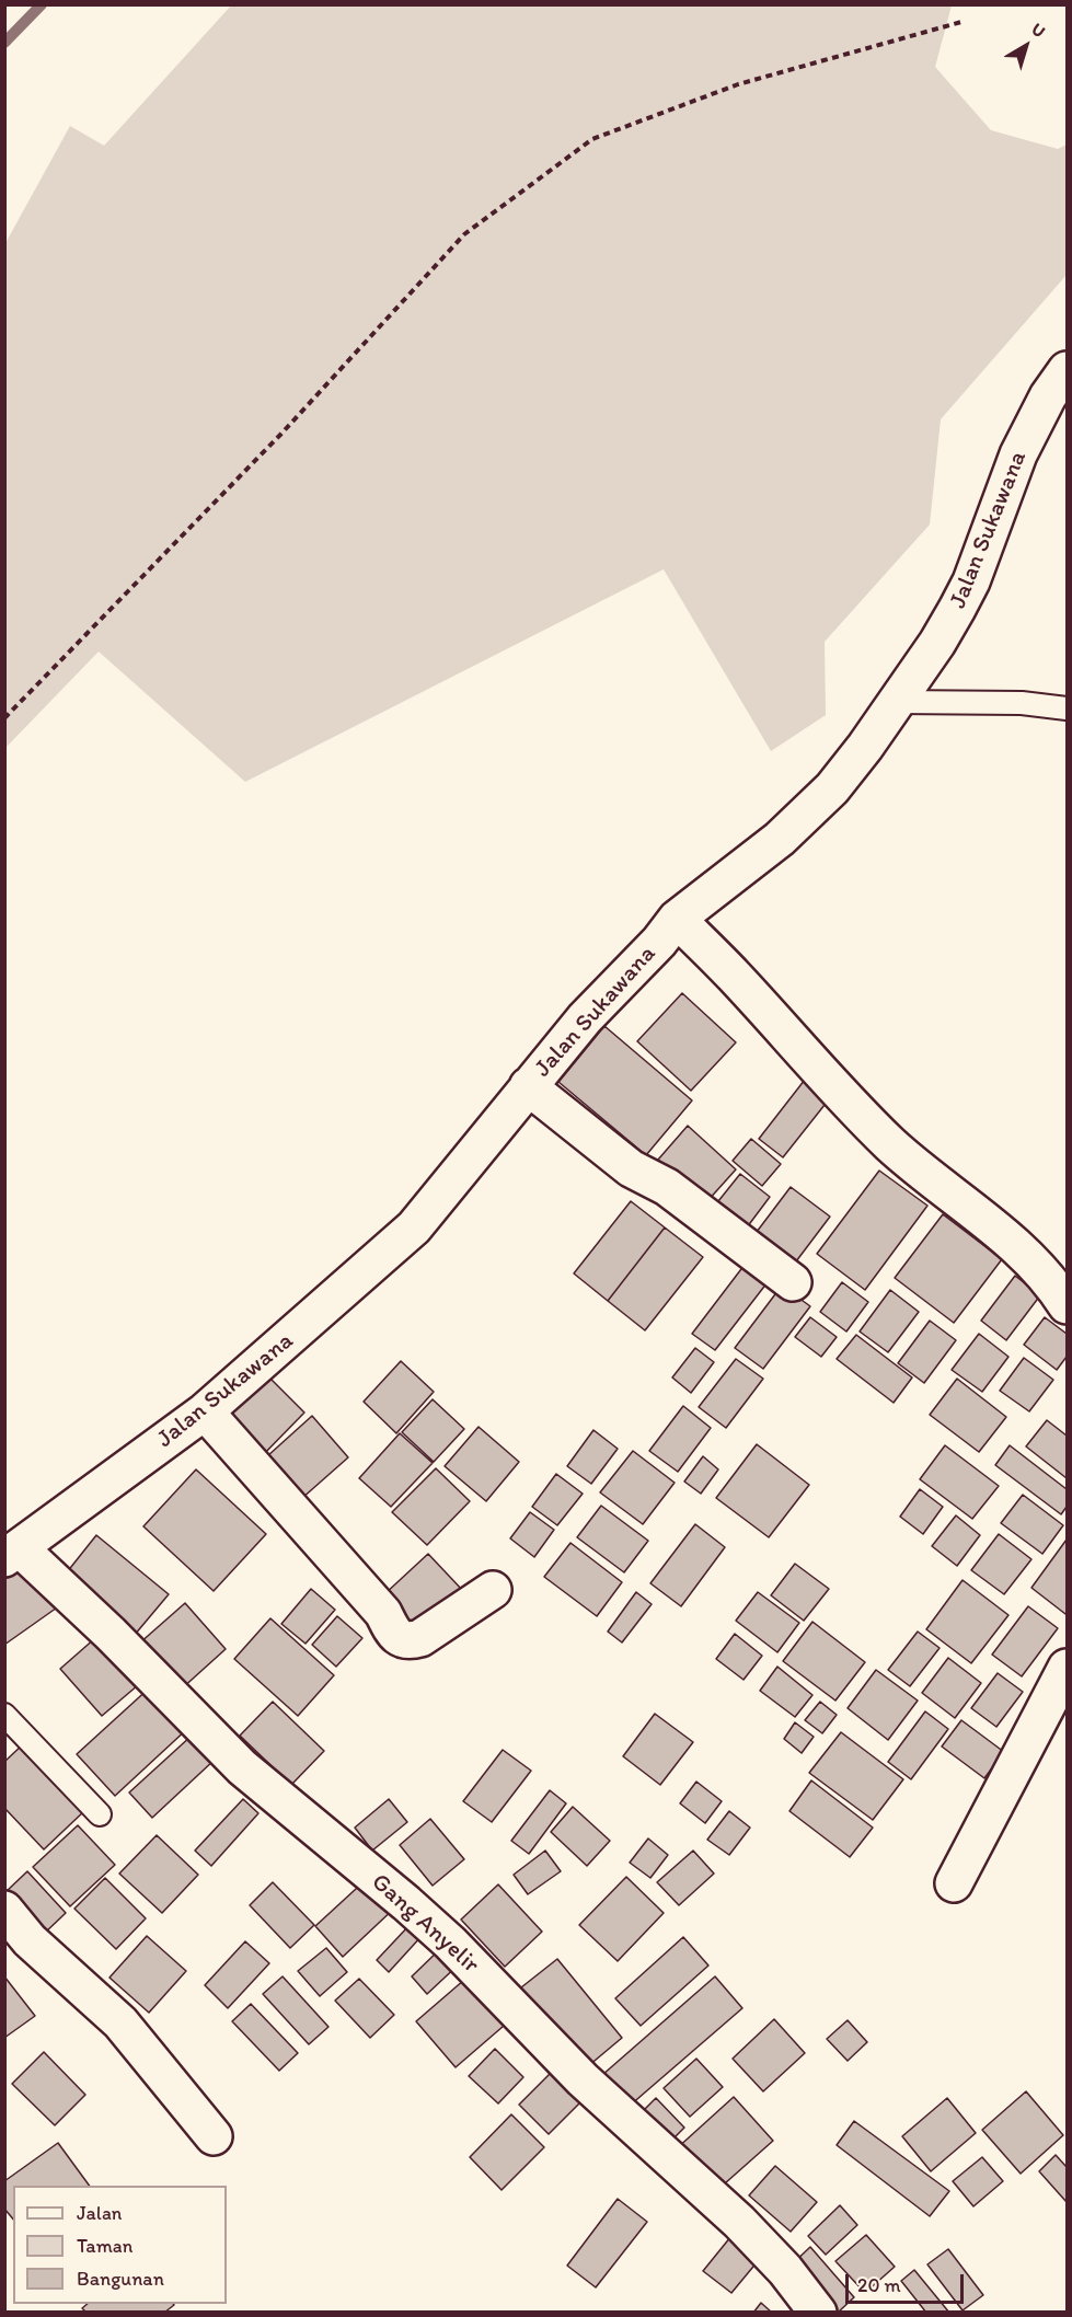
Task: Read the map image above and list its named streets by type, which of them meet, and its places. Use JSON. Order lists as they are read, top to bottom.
{
  "streets": {
    "street": ["Jalan Sukawana", "Gang Anyelir"]
  },
  "crossings": [
    ["Jalan Sukawana", "Gang Anyelir"]
  ],
  "legend": ["Jalan", "Taman", "Bangunan"],
  "scale_bar": "20 m",
  "north": "top right"
}
